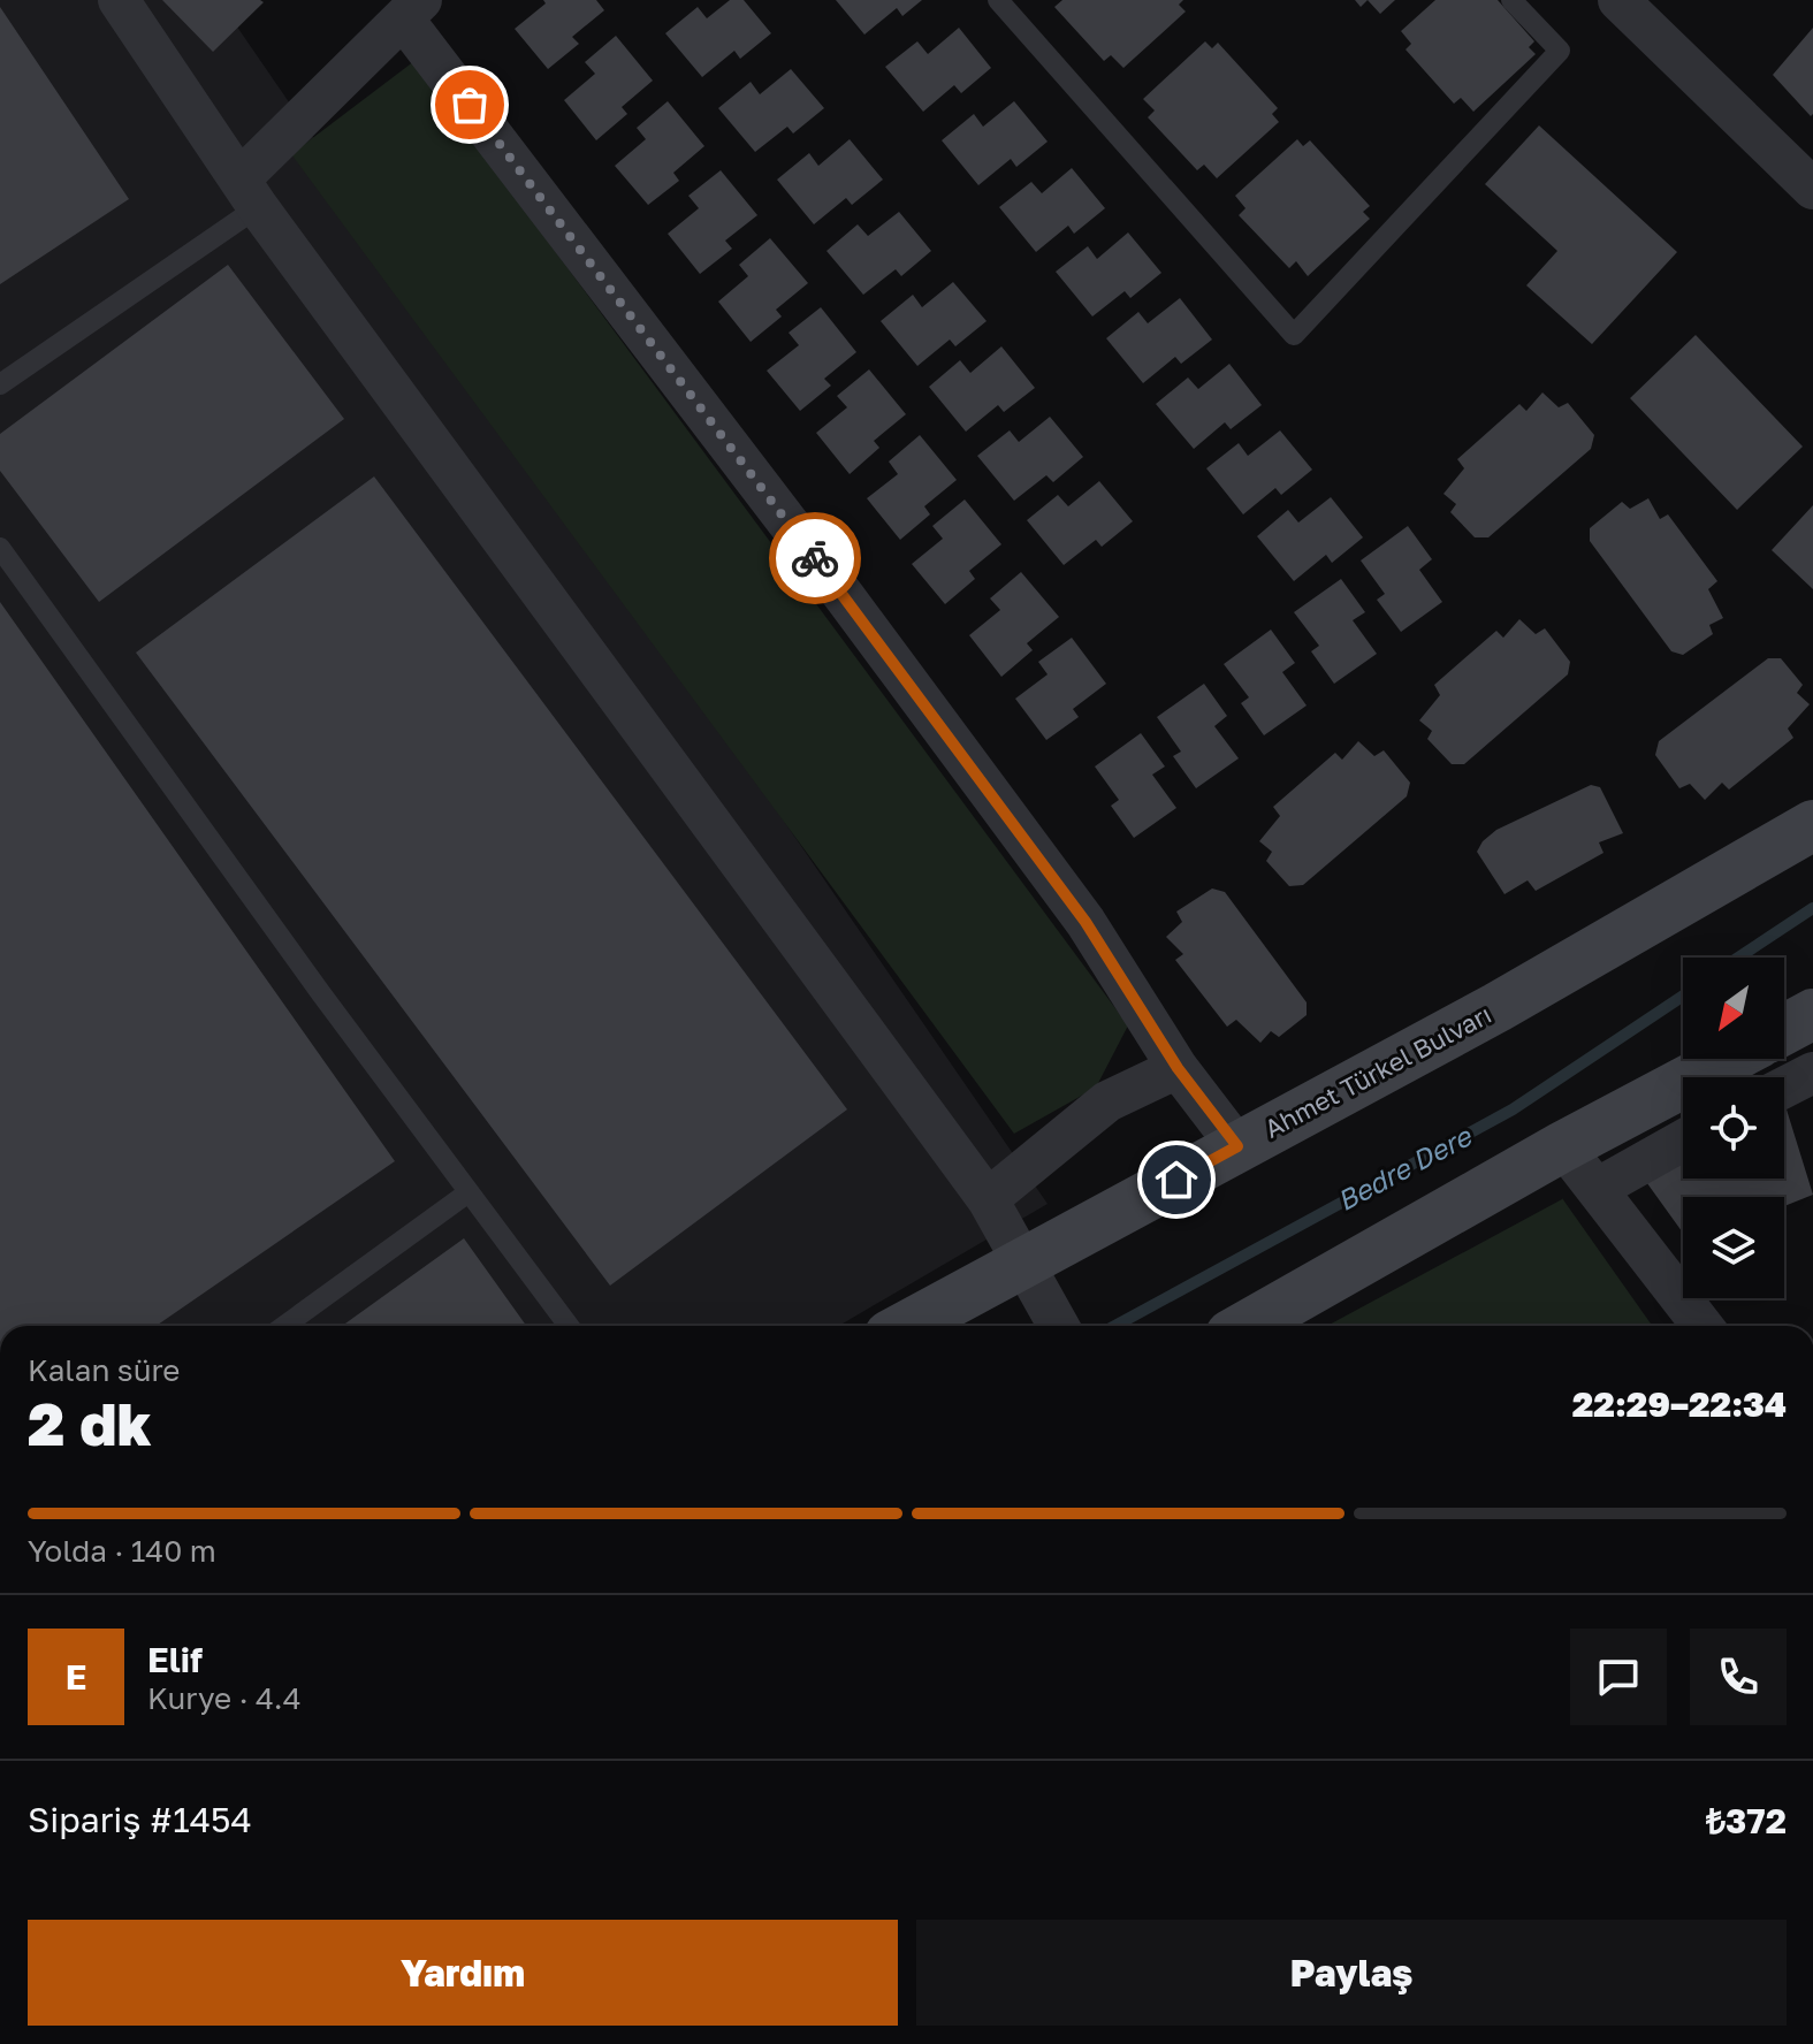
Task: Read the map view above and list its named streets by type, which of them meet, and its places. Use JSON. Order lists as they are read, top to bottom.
{
  "streets": {
    "street": ["Ahmet Türkel Bulvarı"]
  },
  "water": ["Bedre Dere"],
  "north": "bottom left",
  "page": {
    "heading": ["2 dk", "Kalan süre", "22:29–22:34"],
    "panel": [
      "Elif",
      "Kurye · 4.4",
      "Sipariş #1454",
      "₺372"
    ],
    "bar": "Yolda · 140 m",
    "round": "E",
    "buttons": ["Yardım", "Paylaş"]
  }
}
